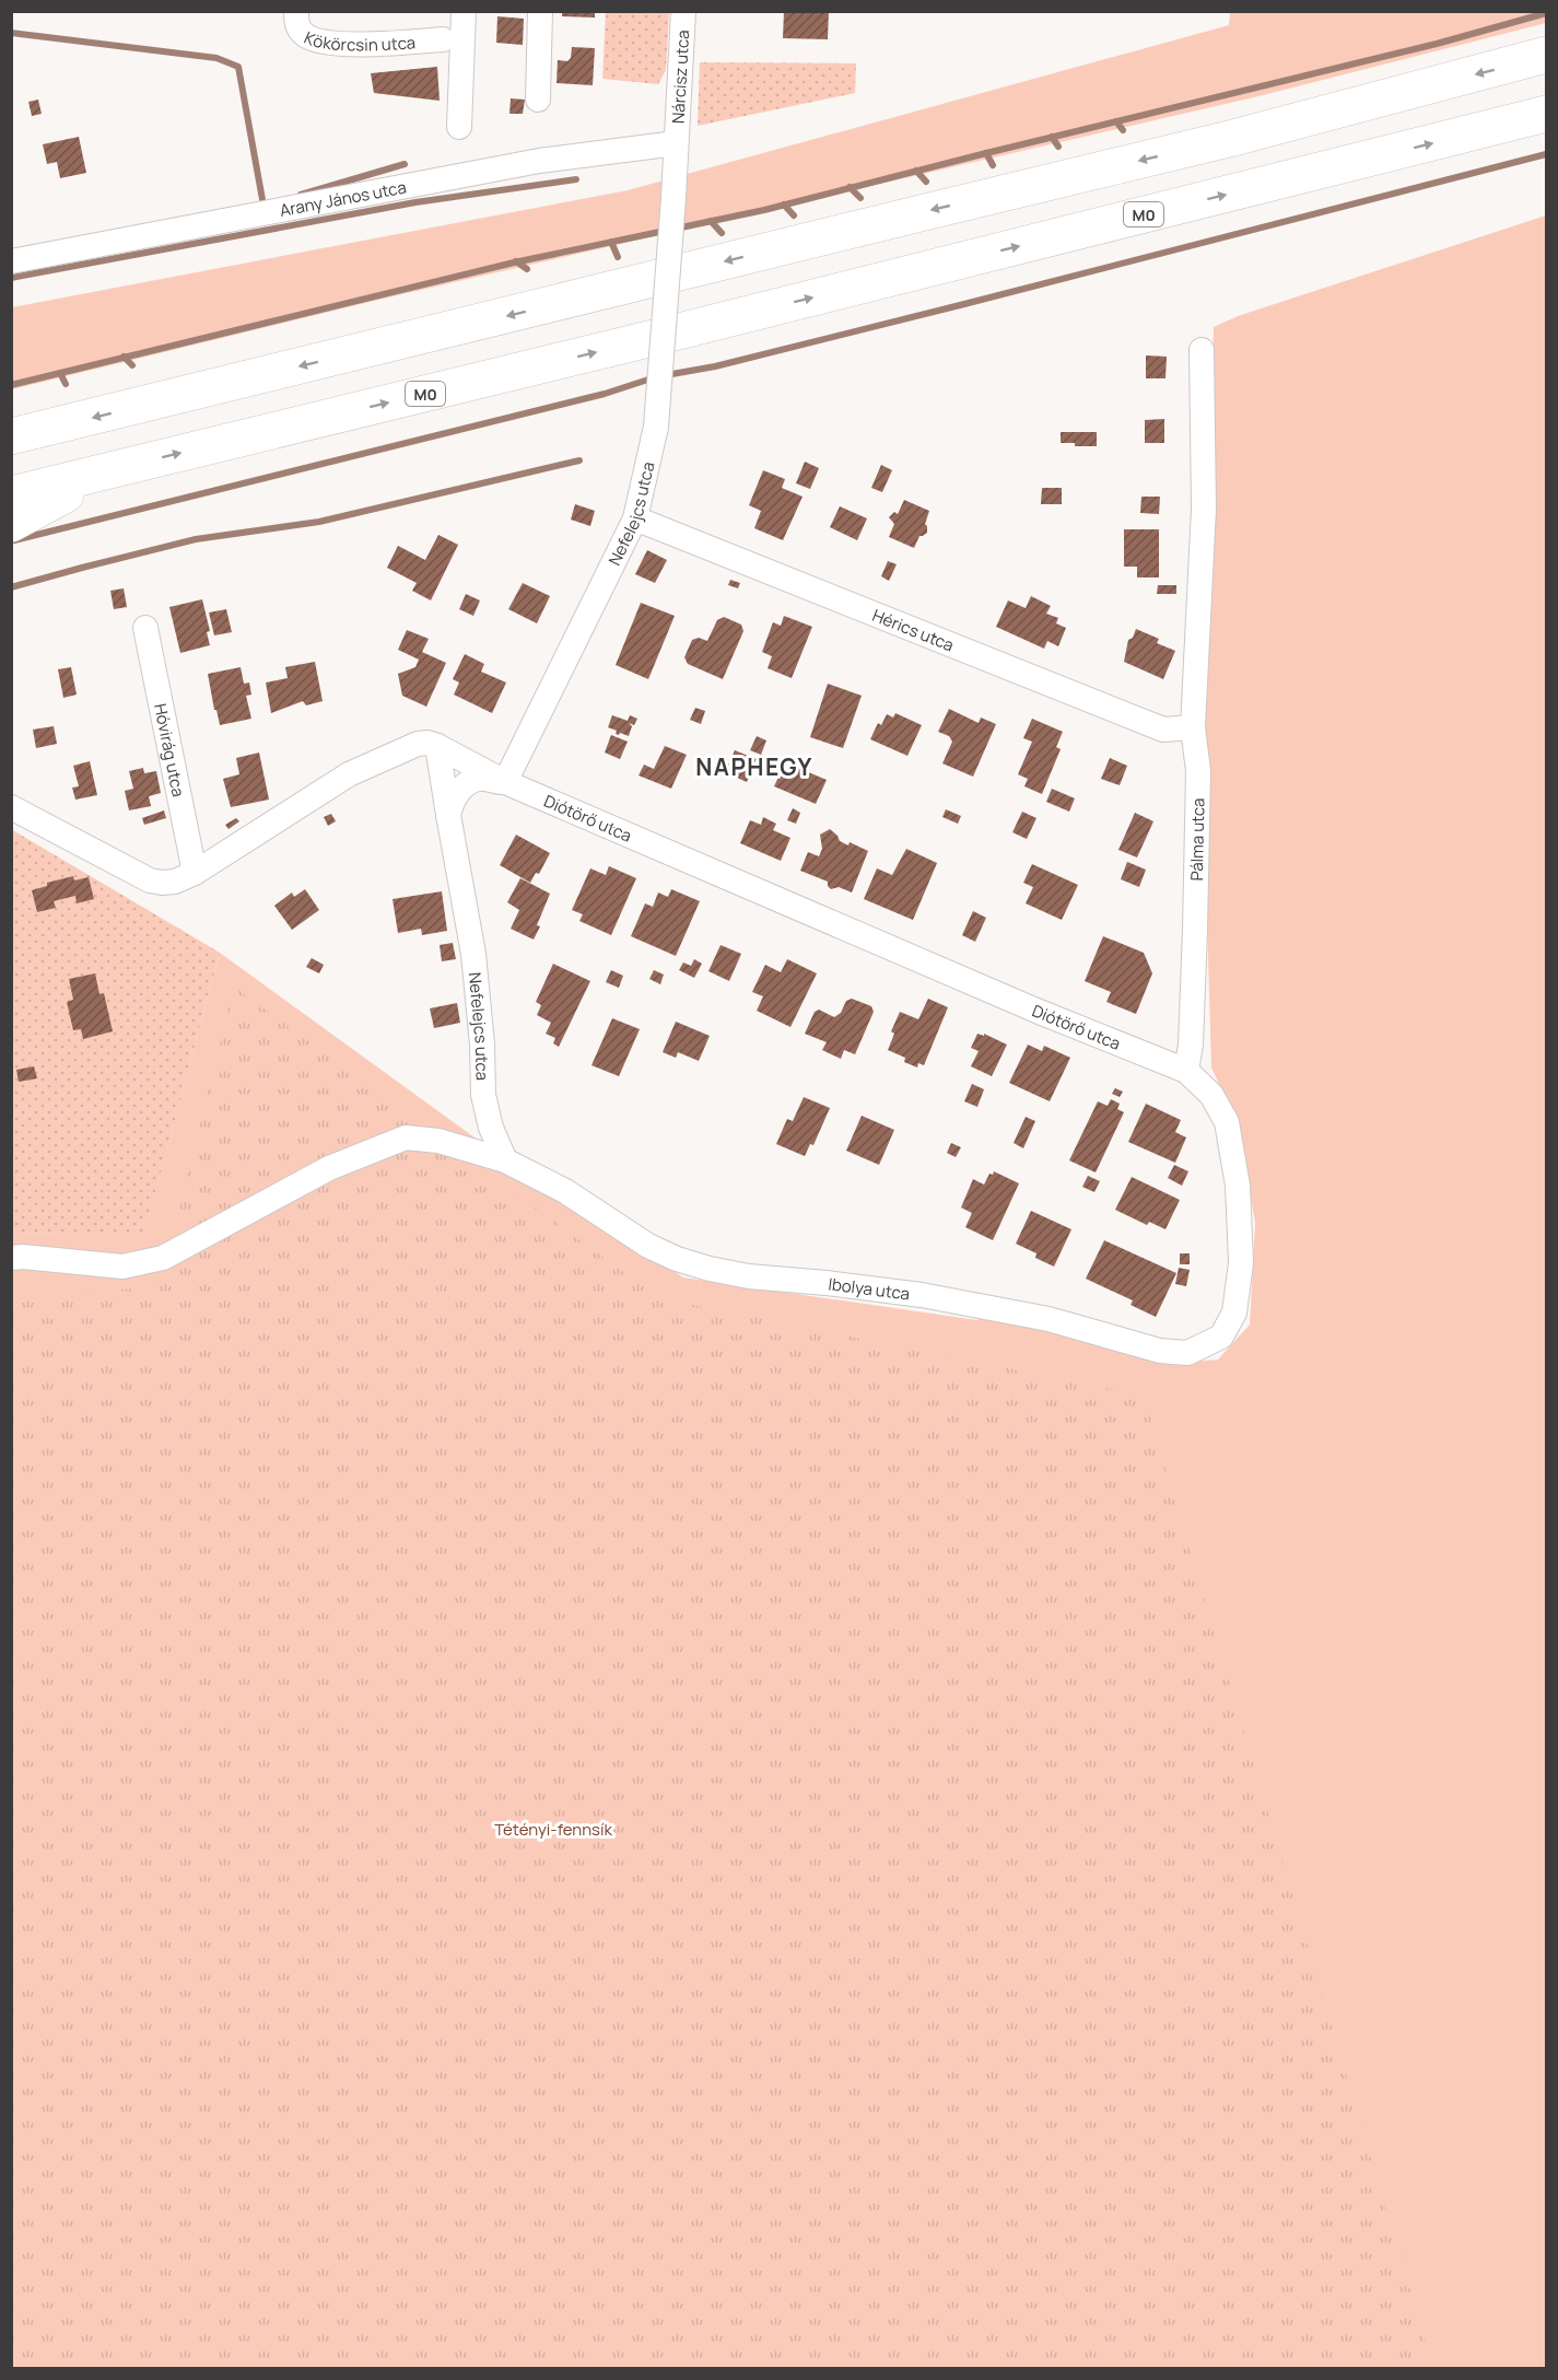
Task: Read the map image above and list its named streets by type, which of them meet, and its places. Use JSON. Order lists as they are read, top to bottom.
{
  "streets": {
    "highway": ["M0"],
    "street": [
      "Kökörcsin utca",
      "Nárcisz utca",
      "Arany János utca",
      "Nefelejcs utca",
      "Hérics utca",
      "Hóvirág utca",
      "Diótörő utca",
      "Pálma utca",
      "Ibolya utca"
    ]
  },
  "crossings": [
    ["Nárcisz utca", "Arany János utca"],
    ["Nárcisz utca", "Nefelejcs utca"],
    ["Arany János utca", "Nefelejcs utca"],
    ["Nefelejcs utca", "Hérics utca"],
    ["Nefelejcs utca", "Diótörő utca"],
    ["Nefelejcs utca", "Ibolya utca"],
    ["Hérics utca", "Pálma utca"],
    ["Hóvirág utca", "Diótörő utca"],
    ["Diótörő utca", "Pálma utca"],
    ["Diótörő utca", "Ibolya utca"],
    ["Pálma utca", "Ibolya utca"]
  ],
  "districts": ["NAPHEGY"],
  "parks": ["Tétényi-fennsík"]
}
